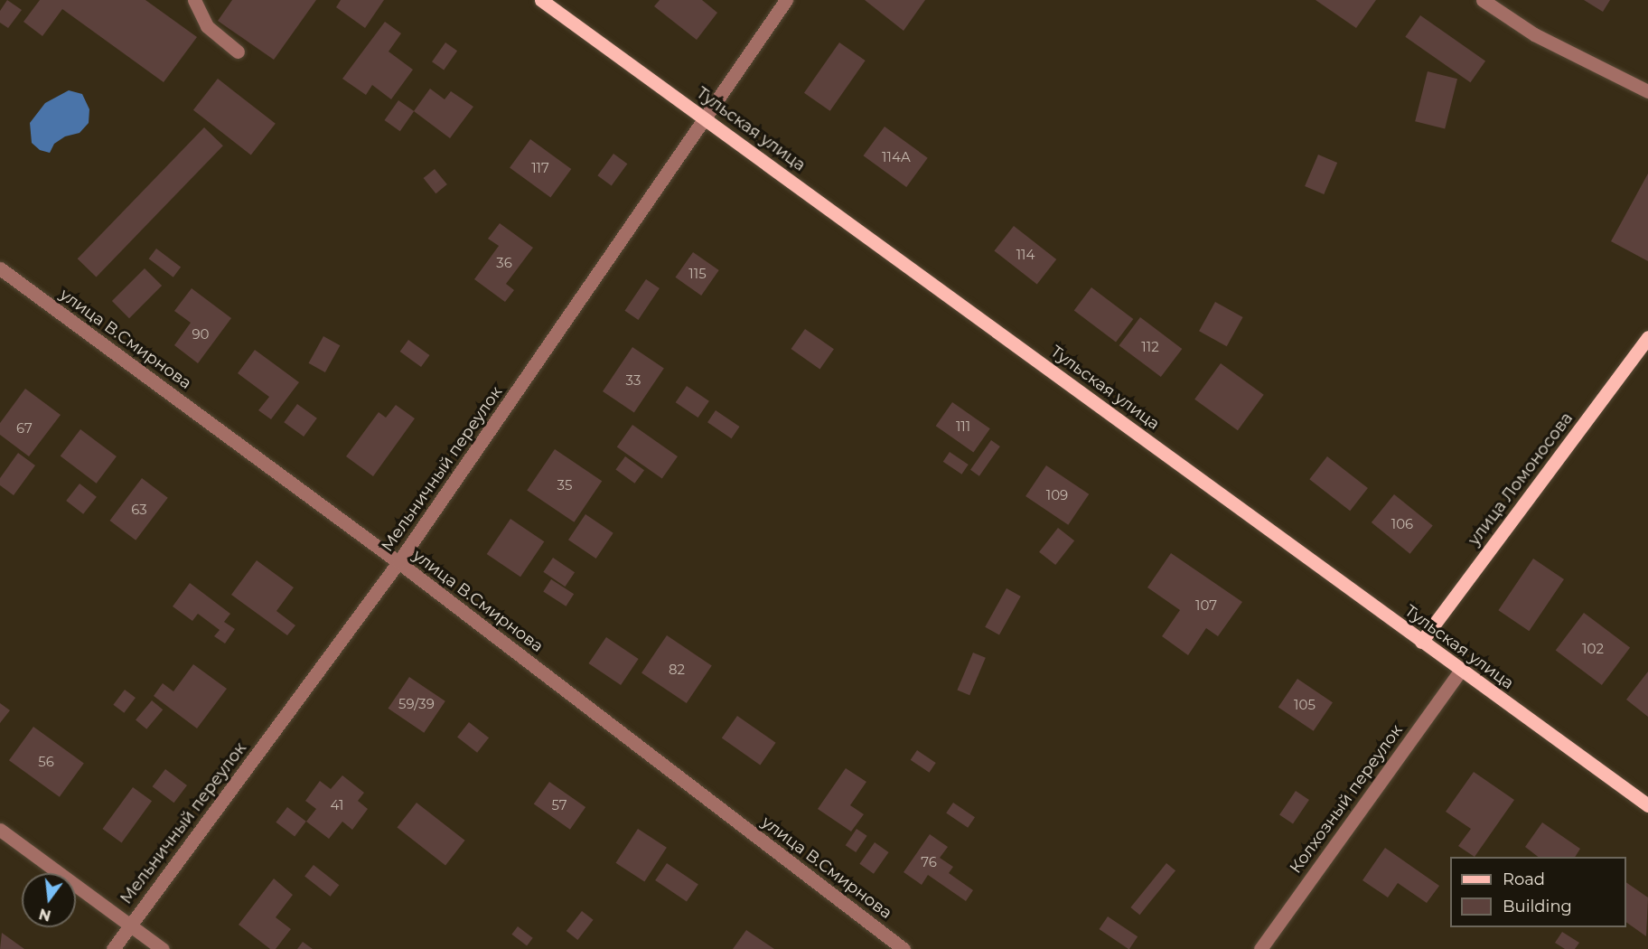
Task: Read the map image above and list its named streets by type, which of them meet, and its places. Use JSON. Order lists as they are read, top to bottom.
{
  "streets": {
    "main road": ["Тульская улица", "улица Ломоносова"],
    "street": ["улица В.Смирнова", "Мельничный переулок", "Колхозный переулок"]
  },
  "crossings": [
    ["Тульская улица", "Мельничный переулок"],
    ["Тульская улица", "улица Ломоносова"],
    ["Тульская улица", "Колхозный переулок"],
    ["улица В.Смирнова", "Мельничный переулок"]
  ],
  "house_numbers": [
    "114А",
    "117",
    "114",
    "36",
    "115",
    "90",
    "112",
    "33",
    "111",
    "67",
    "35",
    "109",
    "63",
    "106",
    "107",
    "102",
    "82",
    "59/39",
    "105",
    "56",
    "41",
    "57",
    "76"
  ],
  "legend": ["Road", "Building"],
  "north": "bottom"
}
